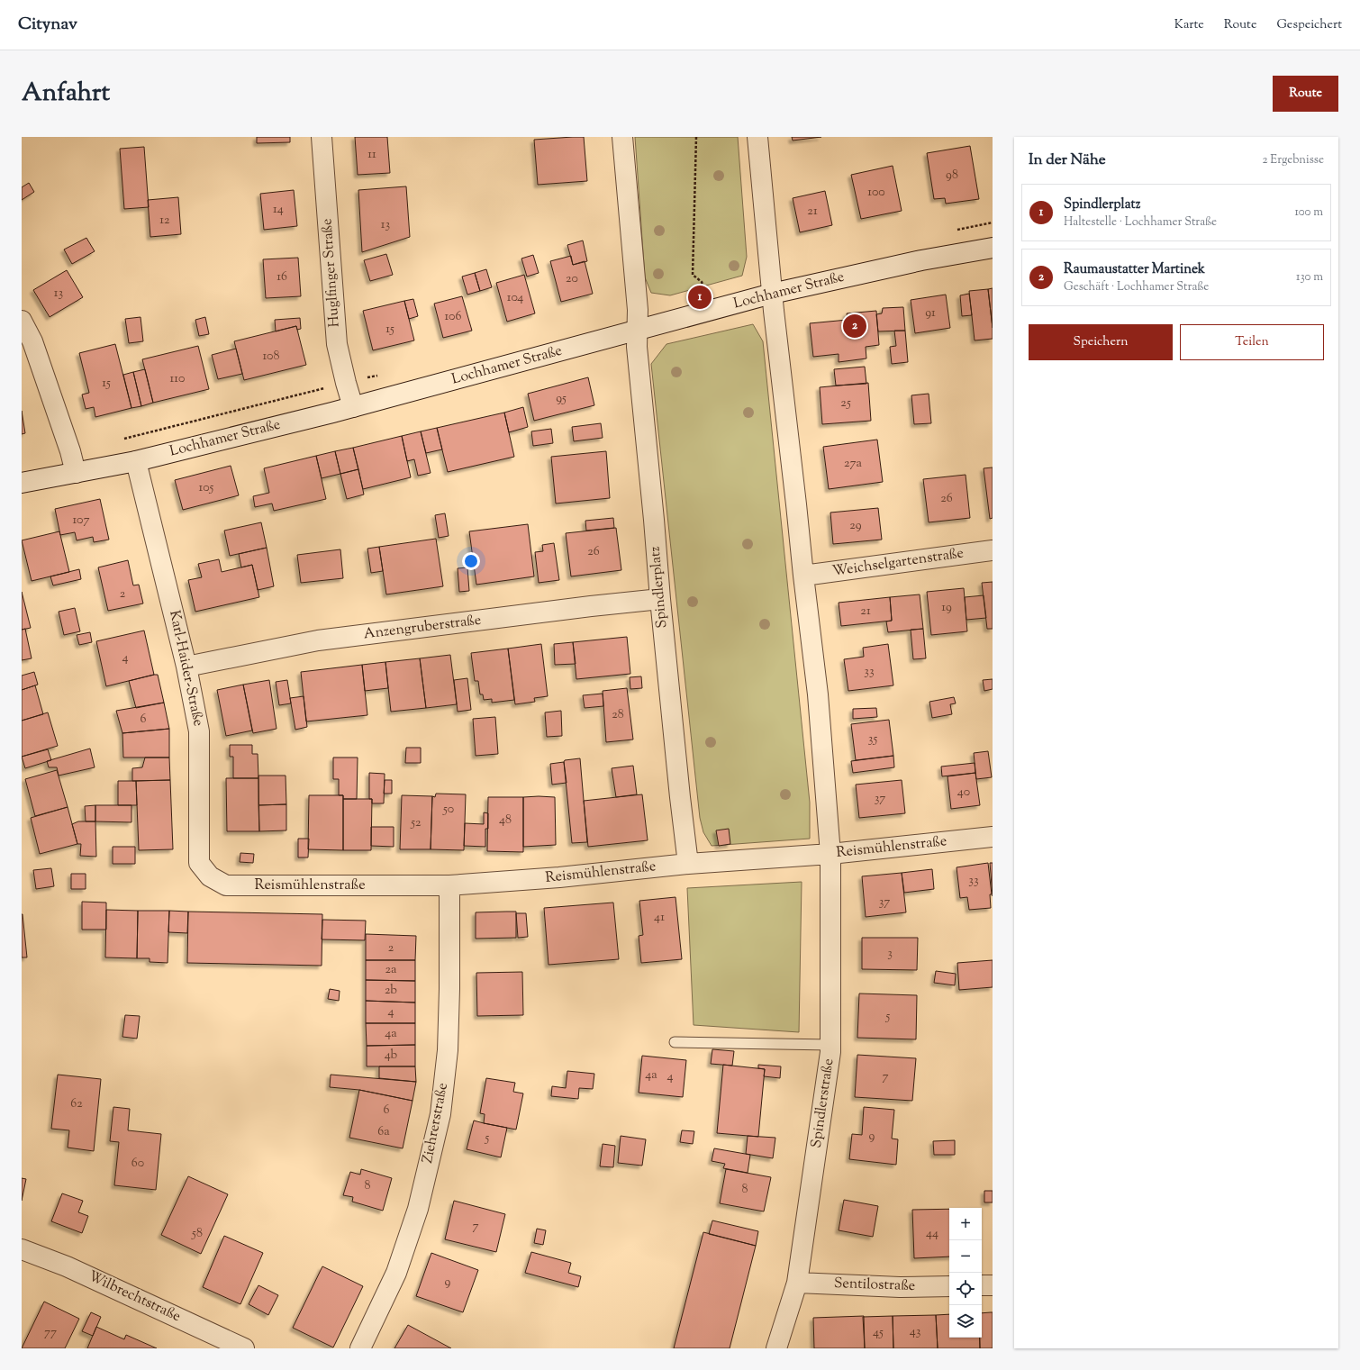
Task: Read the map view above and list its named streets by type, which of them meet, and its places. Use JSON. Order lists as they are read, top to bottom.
{
  "streets": {
    "street": [
      "Huglfinger Straße",
      "Lochhamer Straße",
      "Weichselgartenstraße",
      "Spindlerplatz",
      "Anzengruberstraße",
      "Karl-Haider-Straße",
      "Reismühlenstraße",
      "Spindlerstraße",
      "Ziehrerstraße",
      "Sentilostraße",
      "Wilbrechtstraße"
    ]
  },
  "crossings": [
    ["Huglfinger Straße", "Lochhamer Straße"],
    ["Lochhamer Straße", "Spindlerplatz"],
    ["Lochhamer Straße", "Karl-Haider-Straße"],
    ["Spindlerplatz", "Anzengruberstraße"],
    ["Spindlerplatz", "Reismühlenstraße"],
    ["Anzengruberstraße", "Karl-Haider-Straße"],
    ["Karl-Haider-Straße", "Reismühlenstraße"],
    ["Reismühlenstraße", "Spindlerstraße"],
    ["Reismühlenstraße", "Ziehrerstraße"],
    ["Spindlerstraße", "Sentilostraße"]
  ],
  "house_numbers": [
    "11",
    "98",
    "100",
    "14",
    "21",
    "12",
    "13",
    "16",
    "20",
    "13",
    "104",
    "91",
    "106",
    "15",
    "108",
    "110",
    "15",
    "95",
    "25",
    "27a",
    "105",
    "26",
    "107",
    "29",
    "26",
    "2",
    "19",
    "21",
    "4",
    "33",
    "28",
    "6",
    "35",
    "40",
    "37",
    "50",
    "48",
    "52",
    "33",
    "37",
    "41",
    "2",
    "3",
    "2a",
    "2b",
    "4",
    "5",
    "4a",
    "4b",
    "4a",
    "4",
    "7",
    "62",
    "6",
    "6a",
    "9",
    "5",
    "60",
    "8",
    "8",
    "7",
    "58",
    "44",
    "9",
    "43",
    "77",
    "45"
  ],
  "page": {
    "header": "Citynav",
    "nav": ["Karte", "Route", "Gespeichert"],
    "title": "Anfahrt",
    "buttons": [
      "Route",
      ["Speichern", "Teilen"]
    ],
    "heading": ["In der Nähe", "2 Ergebnisse"],
    "list": [
      {
        "mark": "1",
        "name": "Spindlerplatz",
        "note": "Haltestelle · Lochhamer Straße",
        "value": "100 m"
      },
      {
        "mark": "2",
        "name": "Raumaustatter Martinek",
        "note": "Geschäft · Lochhamer Straße",
        "value": "130 m"
      }
    ],
    "pins": ["1", "2"],
    "map_buttons": ["+", "−"]
  }
}
